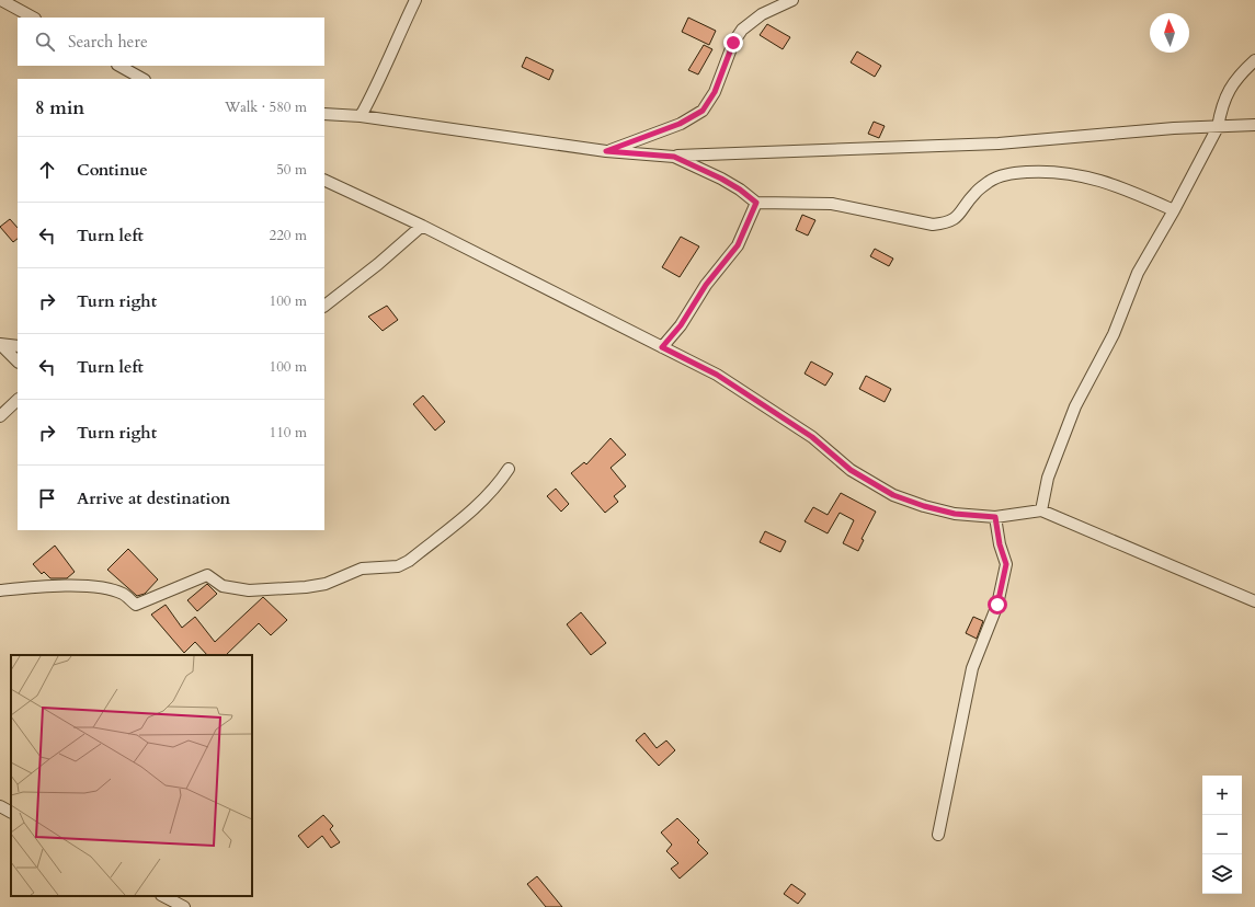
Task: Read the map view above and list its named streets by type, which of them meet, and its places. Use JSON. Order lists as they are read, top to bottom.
{
  "north": "top",
  "page": {
    "search": "Search here",
    "heading": ["8 min", "Walk · 580 m"],
    "list": [
      ["Continue", "50 m"],
      ["Turn left", "220 m"],
      ["Turn right", "100 m"],
      ["Turn left", "100 m"],
      ["Turn right", "110 m"],
      "Arrive at destination"
    ],
    "map_buttons": ["+", "−"]
  }
}
